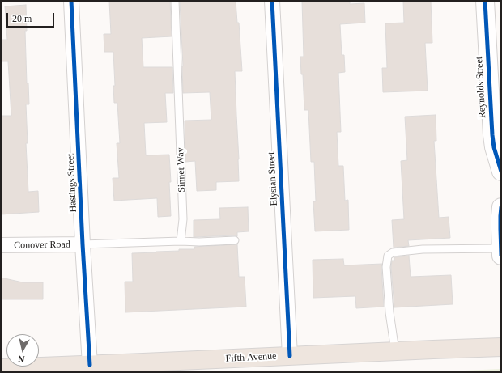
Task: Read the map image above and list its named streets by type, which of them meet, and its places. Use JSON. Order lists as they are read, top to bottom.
{
  "streets": {
    "highway": ["Fifth Avenue"],
    "street": [
      "Reynolds Street",
      "Elysian Street",
      "Hastings Street",
      "Conover Road"
    ],
    "lane": ["Sinnet Way"]
  },
  "crossings": [
    ["Elysian Street", "Fifth Avenue"],
    ["Hastings Street", "Conover Road"],
    ["Hastings Street", "Fifth Avenue"]
  ],
  "scale_bar": "20 m",
  "north": "bottom"
}
